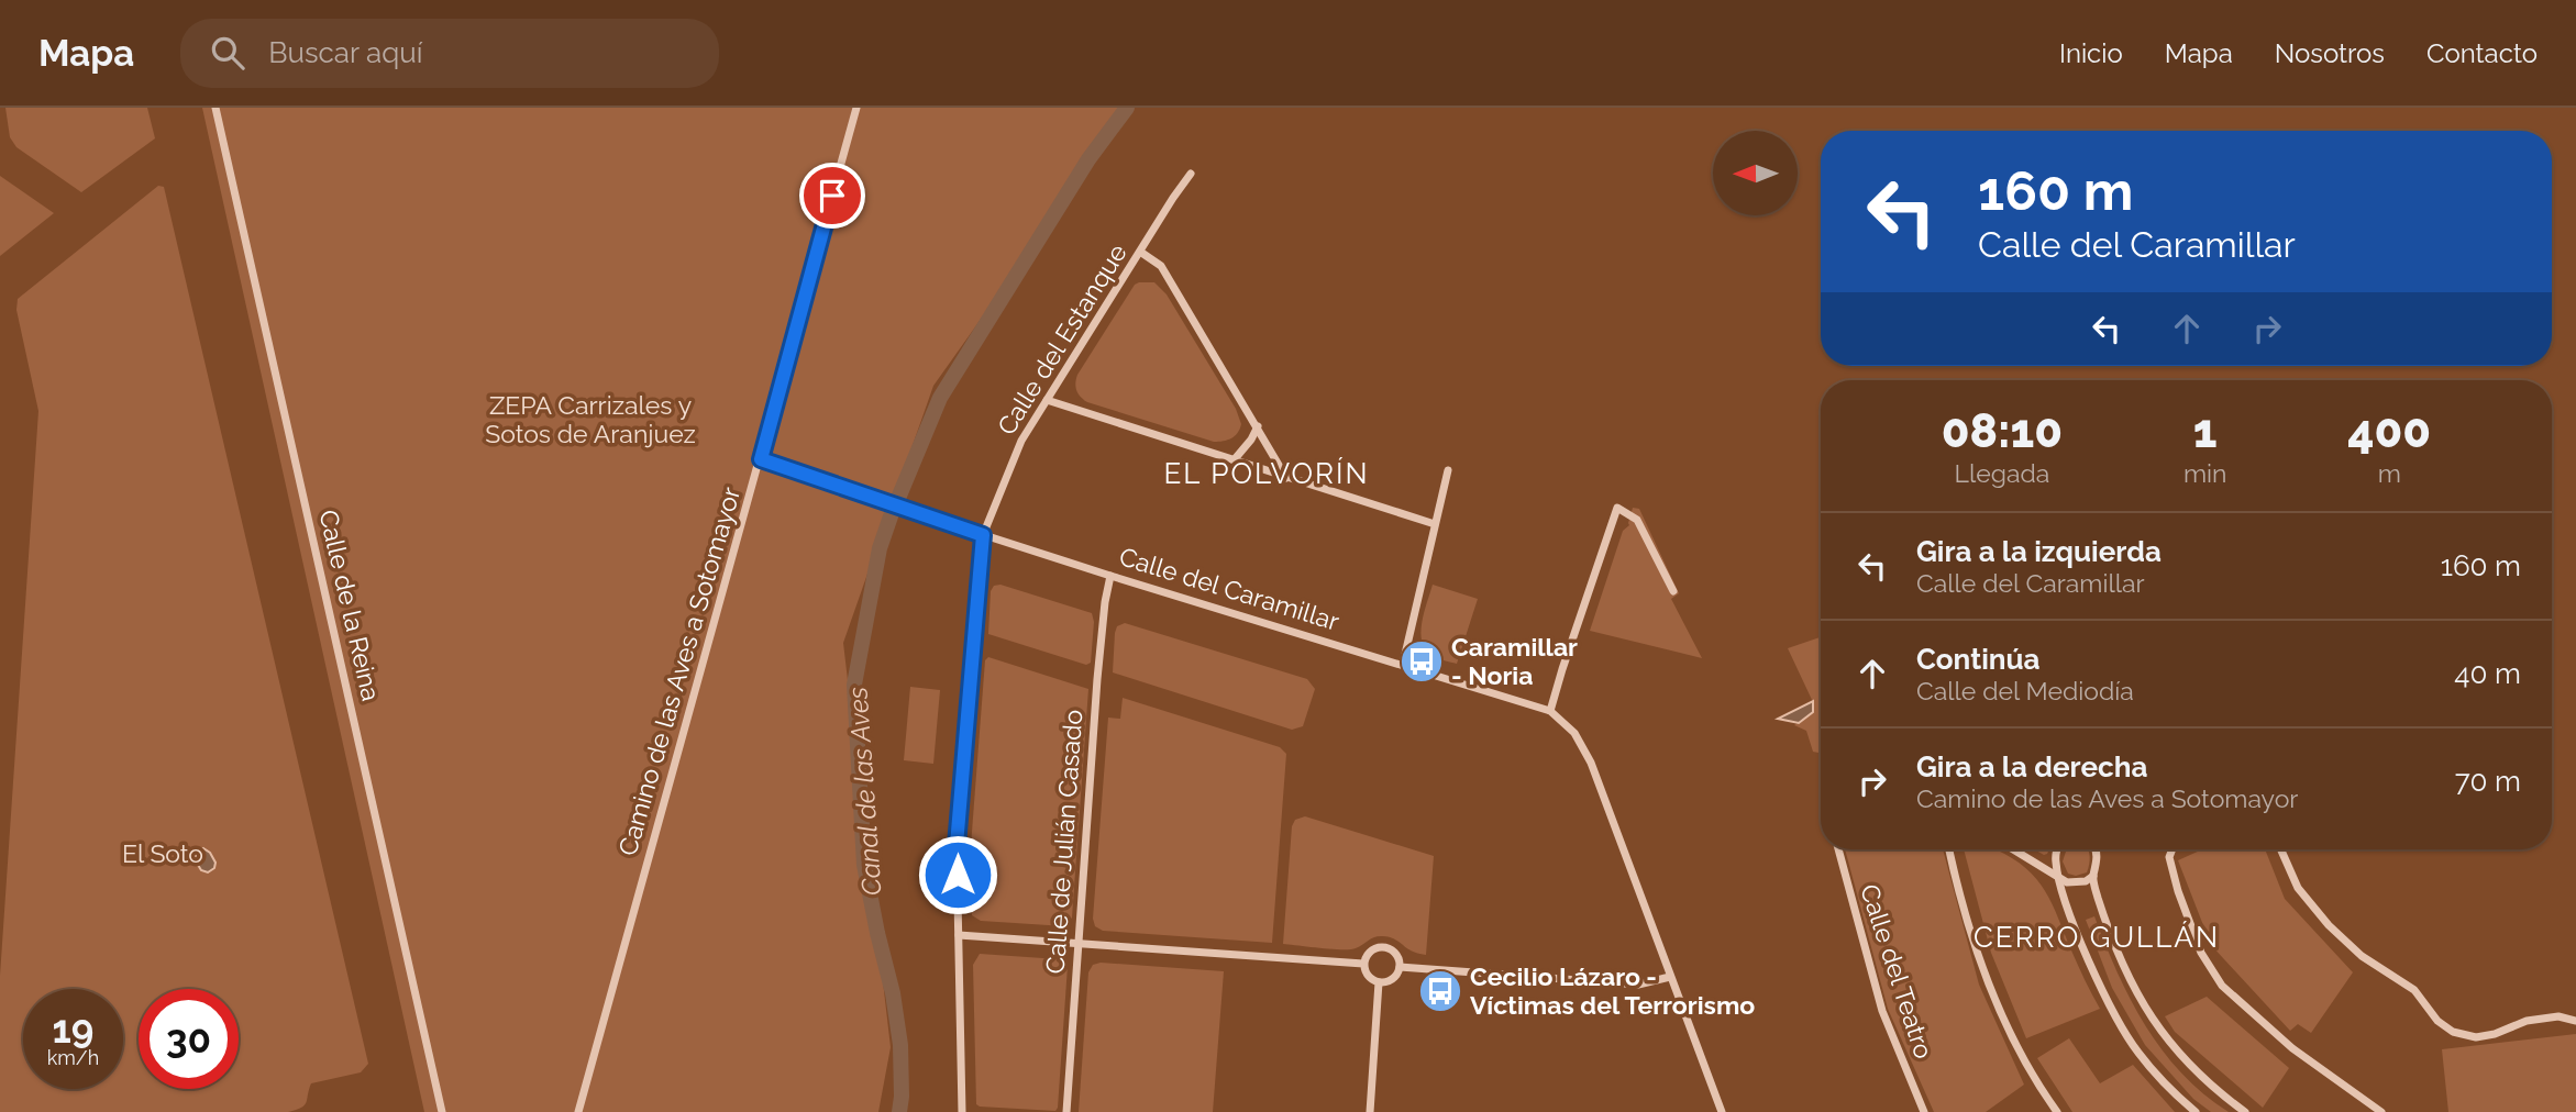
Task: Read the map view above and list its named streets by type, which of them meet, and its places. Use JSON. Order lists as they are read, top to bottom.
{
  "streets": {
    "street": [
      "Calle del Estanque",
      "Calle del Caramillar",
      "Calle de la Reina",
      "Camino de las Aves a Sotomayor",
      "Calle de Julián Casado",
      "Calle del Teatro"
    ]
  },
  "crossings": [
    ["Calle del Estanque", "Calle del Caramillar"],
    ["Calle del Caramillar", "Camino de las Aves a Sotomayor"],
    ["Calle del Caramillar", "Calle de Julián Casado"]
  ],
  "districts": ["EL POLVORÍN", "CERRO GULLÁN"],
  "water": ["Canal de las Aves"],
  "parks": ["ZEPA Carrizales y Sotos de Aranjuez", "El Soto"],
  "places": {
    "bus stop": ["Caramillar - Noria", "Cecilio Lázaro - Víctimas del Terrorismo"]
  },
  "north": "left",
  "page": {
    "header": "Mapa",
    "search": "Buscar aquí",
    "nav": [
      "Inicio",
      "Mapa",
      "Nosotros",
      "Contacto"
    ],
    "turn": ["160 m", "Calle del Caramillar"],
    "eta": [
      "08:10",
      "Llegada",
      "1",
      "min",
      "400",
      "m"
    ],
    "list": [
      {
        "name": "Gira a la izquierda",
        "note": "Calle del Caramillar",
        "value": "160 m"
      },
      {
        "name": "Continúa",
        "note": "Calle del Mediodía",
        "value": "40 m"
      },
      {
        "name": "Gira a la derecha",
        "note": "Camino de las Aves a Sotomayor",
        "value": "70 m"
      }
    ],
    "speed": "19 km/h",
    "limit": "30"
  }
}
